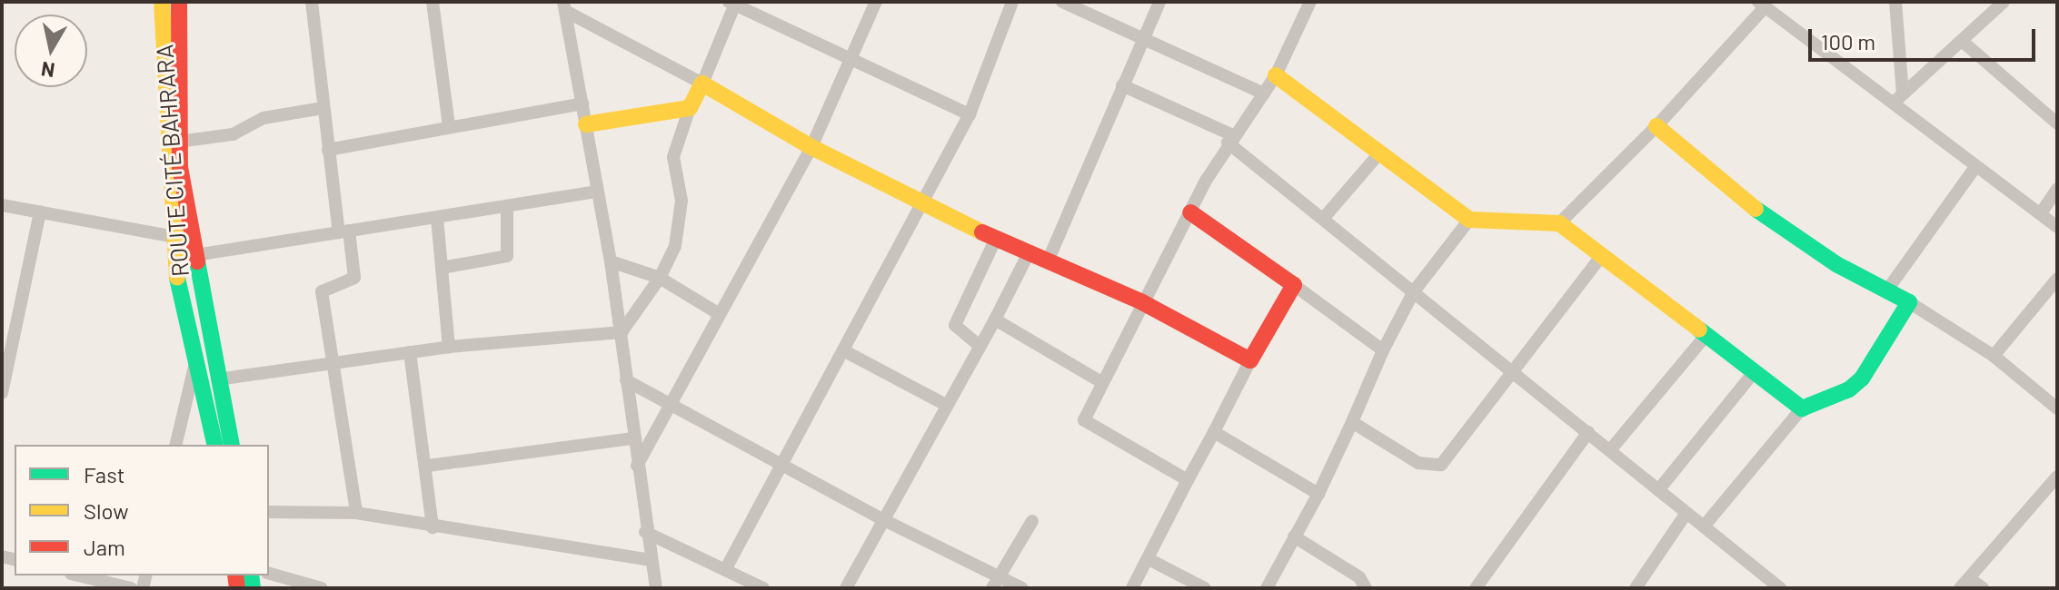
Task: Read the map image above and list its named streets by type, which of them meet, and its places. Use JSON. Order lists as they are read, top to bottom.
{
  "streets": {
    "street": ["ROUTE CITÉ BAHRARA"]
  },
  "legend": ["Fast", "Slow", "Jam"],
  "scale_bar": "100 m",
  "north": "bottom"
}
